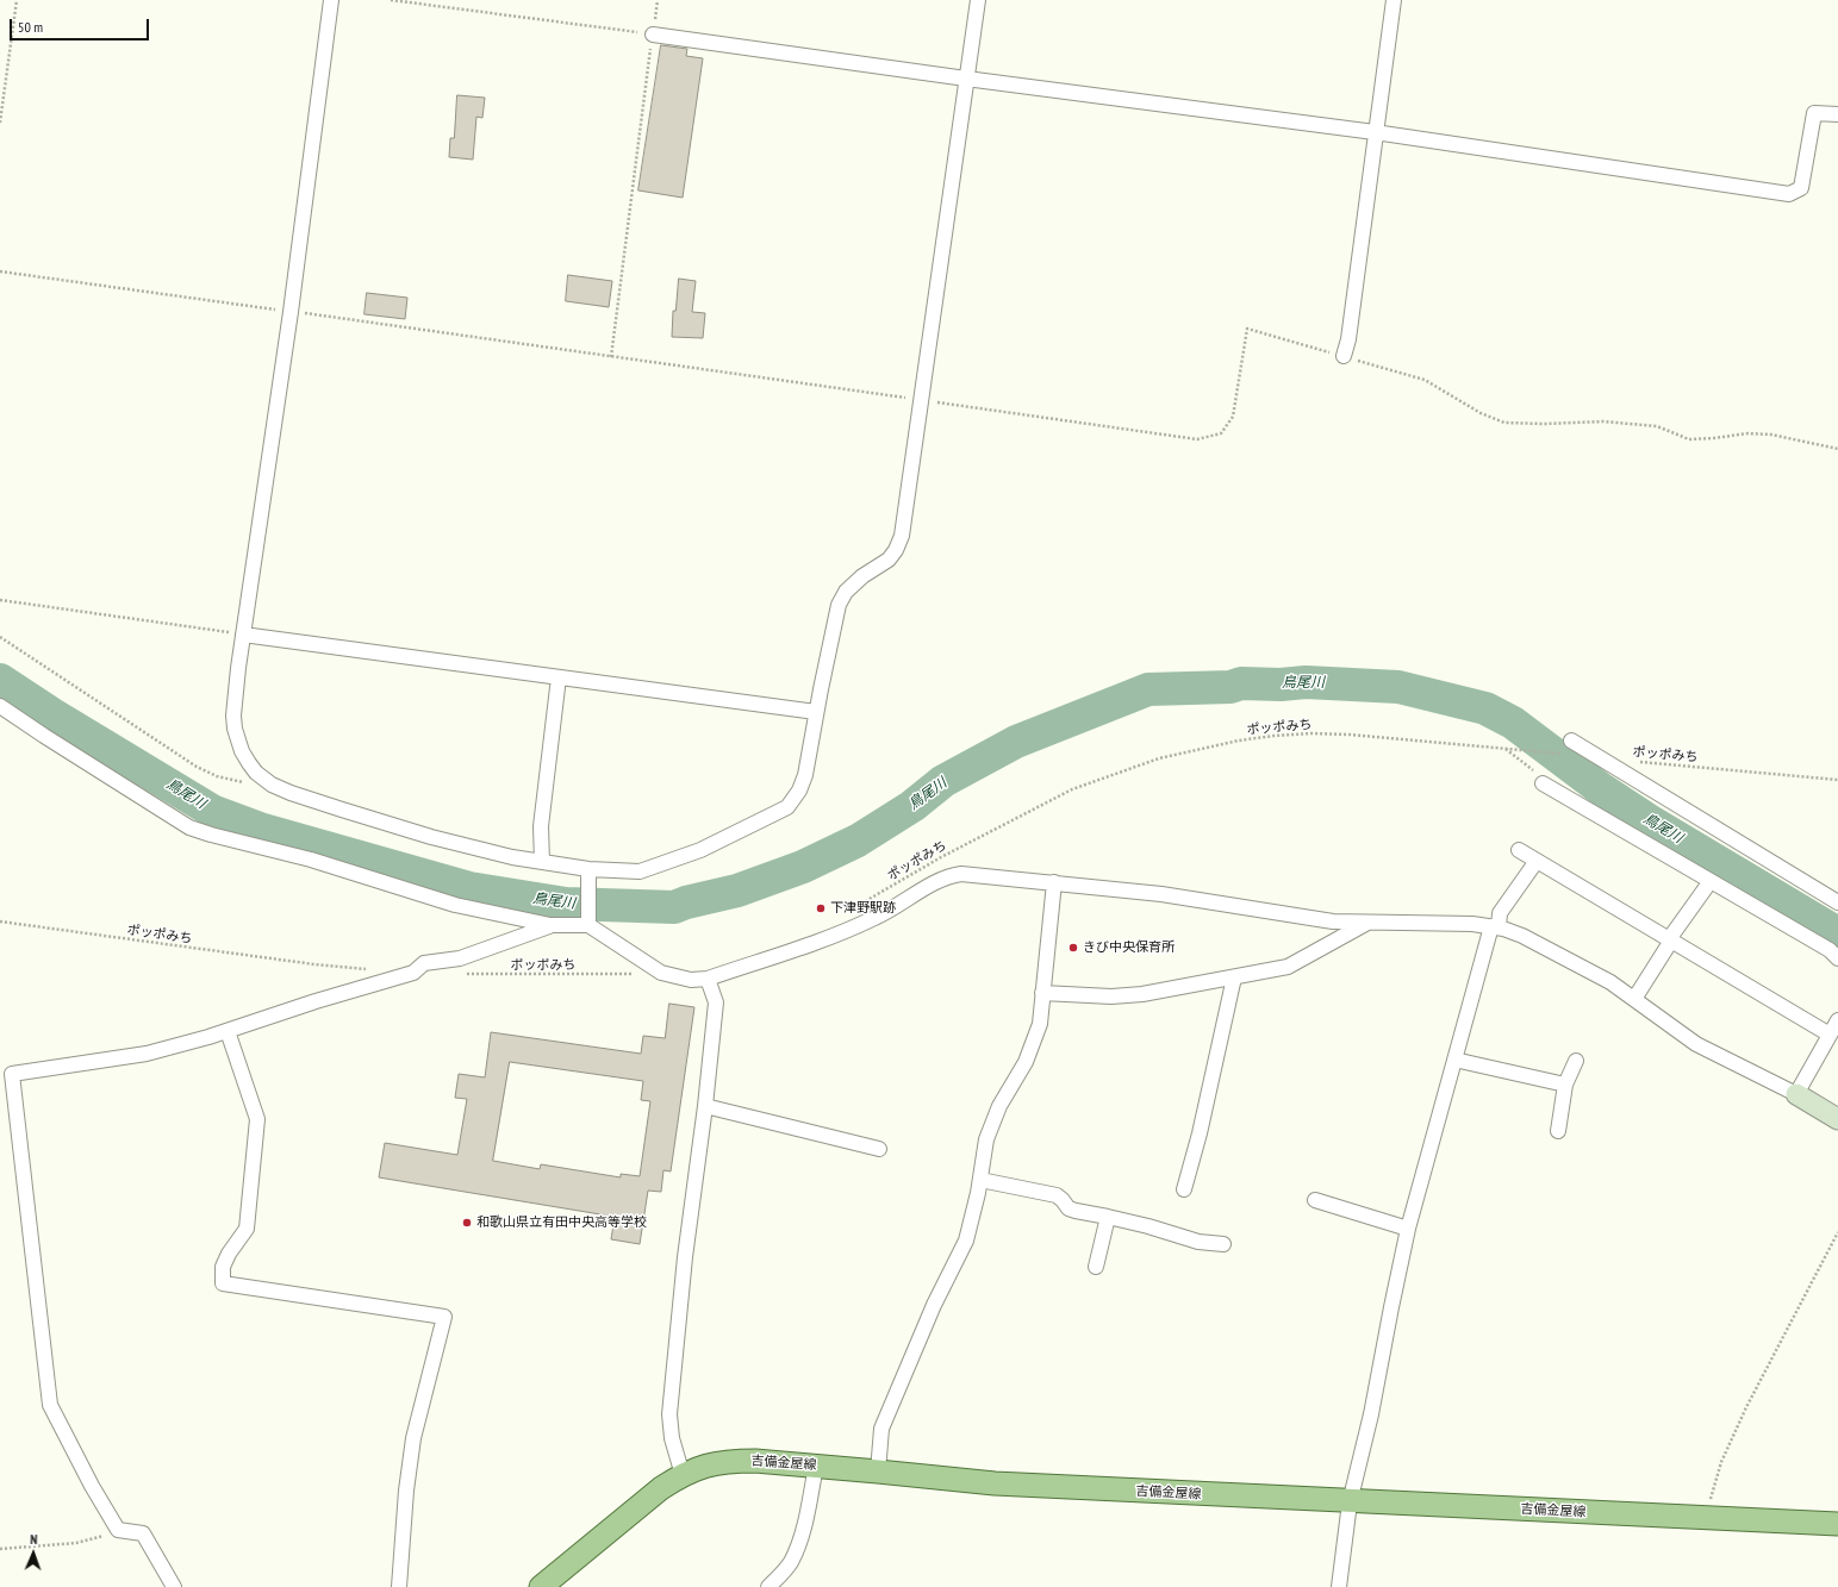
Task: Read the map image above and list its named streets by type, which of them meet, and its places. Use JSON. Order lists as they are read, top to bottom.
{
  "streets": {
    "main road": ["吉備金屋線"],
    "path": ["ポッポみち"]
  },
  "water": ["鳥尾川"],
  "places": ["下津野駅跡", "きび中央保育所", "和歌山県立有田中央高等学校"],
  "scale_bar": "50 m",
  "north": "top"
}
